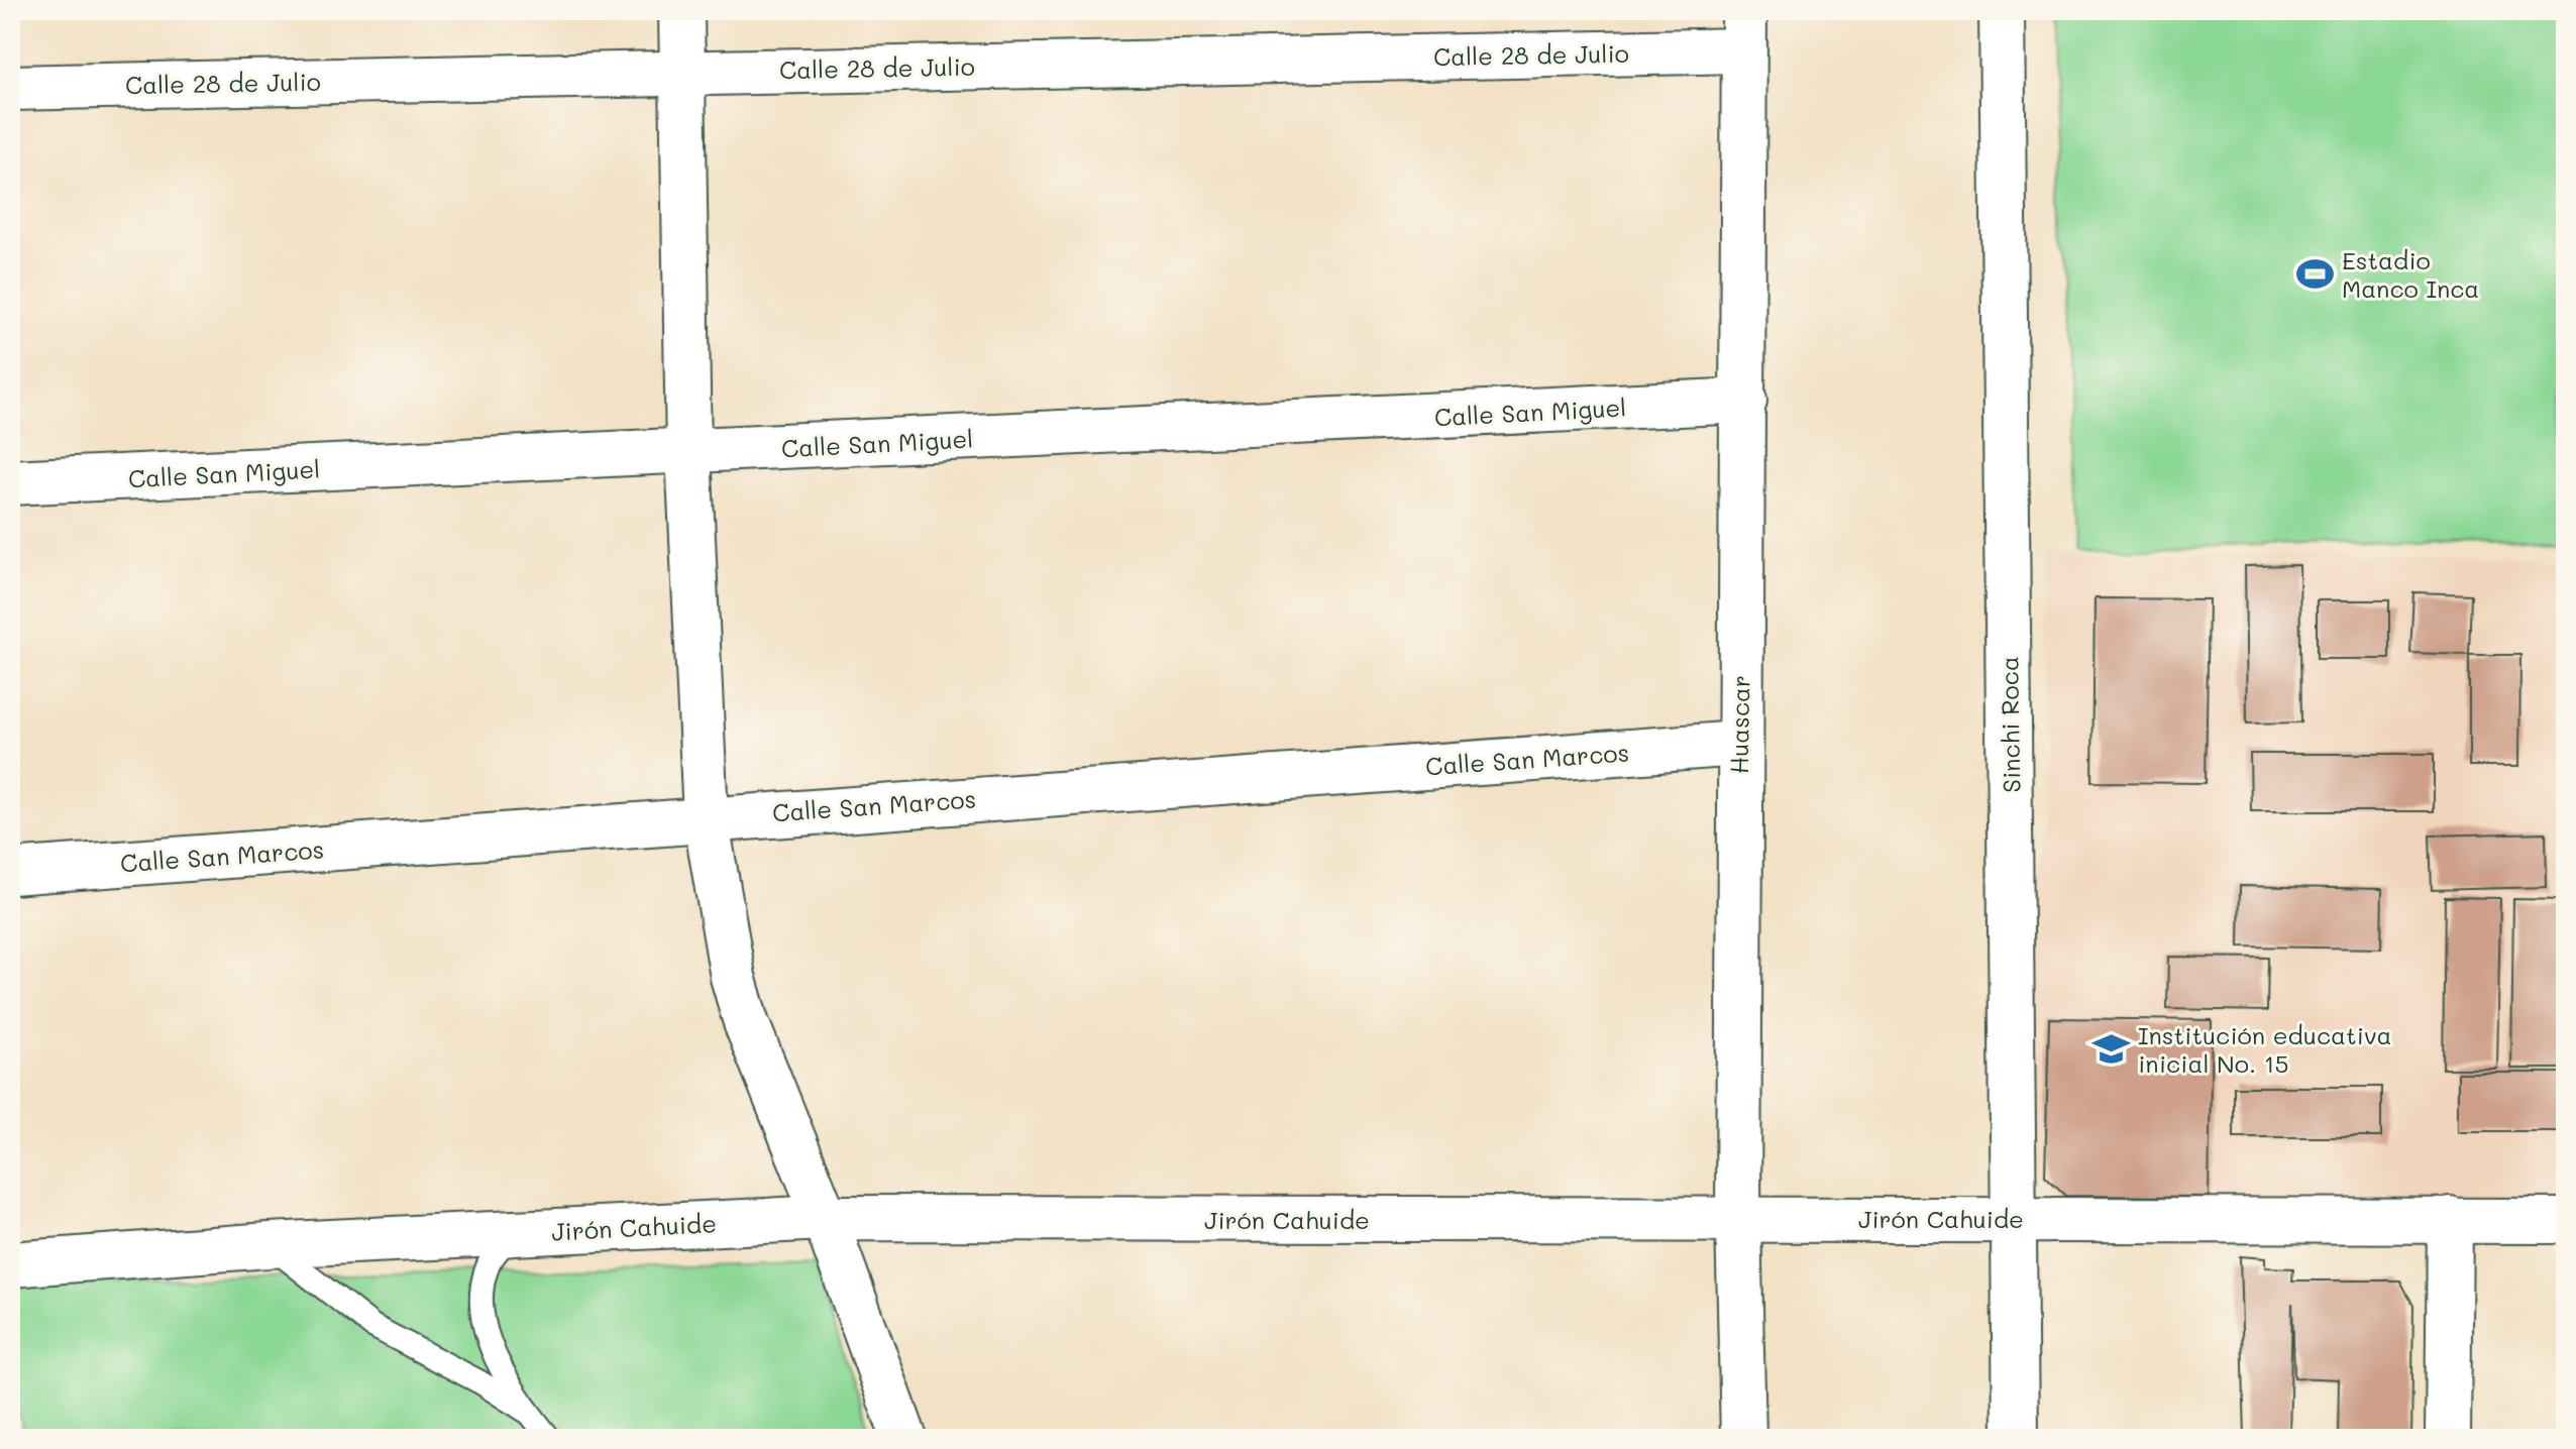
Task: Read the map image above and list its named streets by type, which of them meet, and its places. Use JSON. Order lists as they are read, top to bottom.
{
  "streets": {
    "street": [
      "Calle 28 de Julio",
      "Calle San Miguel",
      "Huascar",
      "Sinchi Roca",
      "Calle San Marcos",
      "Jirón Cahuide"
    ]
  },
  "crossings": [
    ["Calle 28 de Julio", "Huascar"],
    ["Calle San Miguel", "Huascar"],
    ["Huascar", "Calle San Marcos"],
    ["Huascar", "Jirón Cahuide"],
    ["Sinchi Roca", "Jirón Cahuide"]
  ],
  "places": {
    "sports": ["Estadio Manco Inca"],
    "school or university": ["Institución educativa inicial No. 15"]
  }
}
